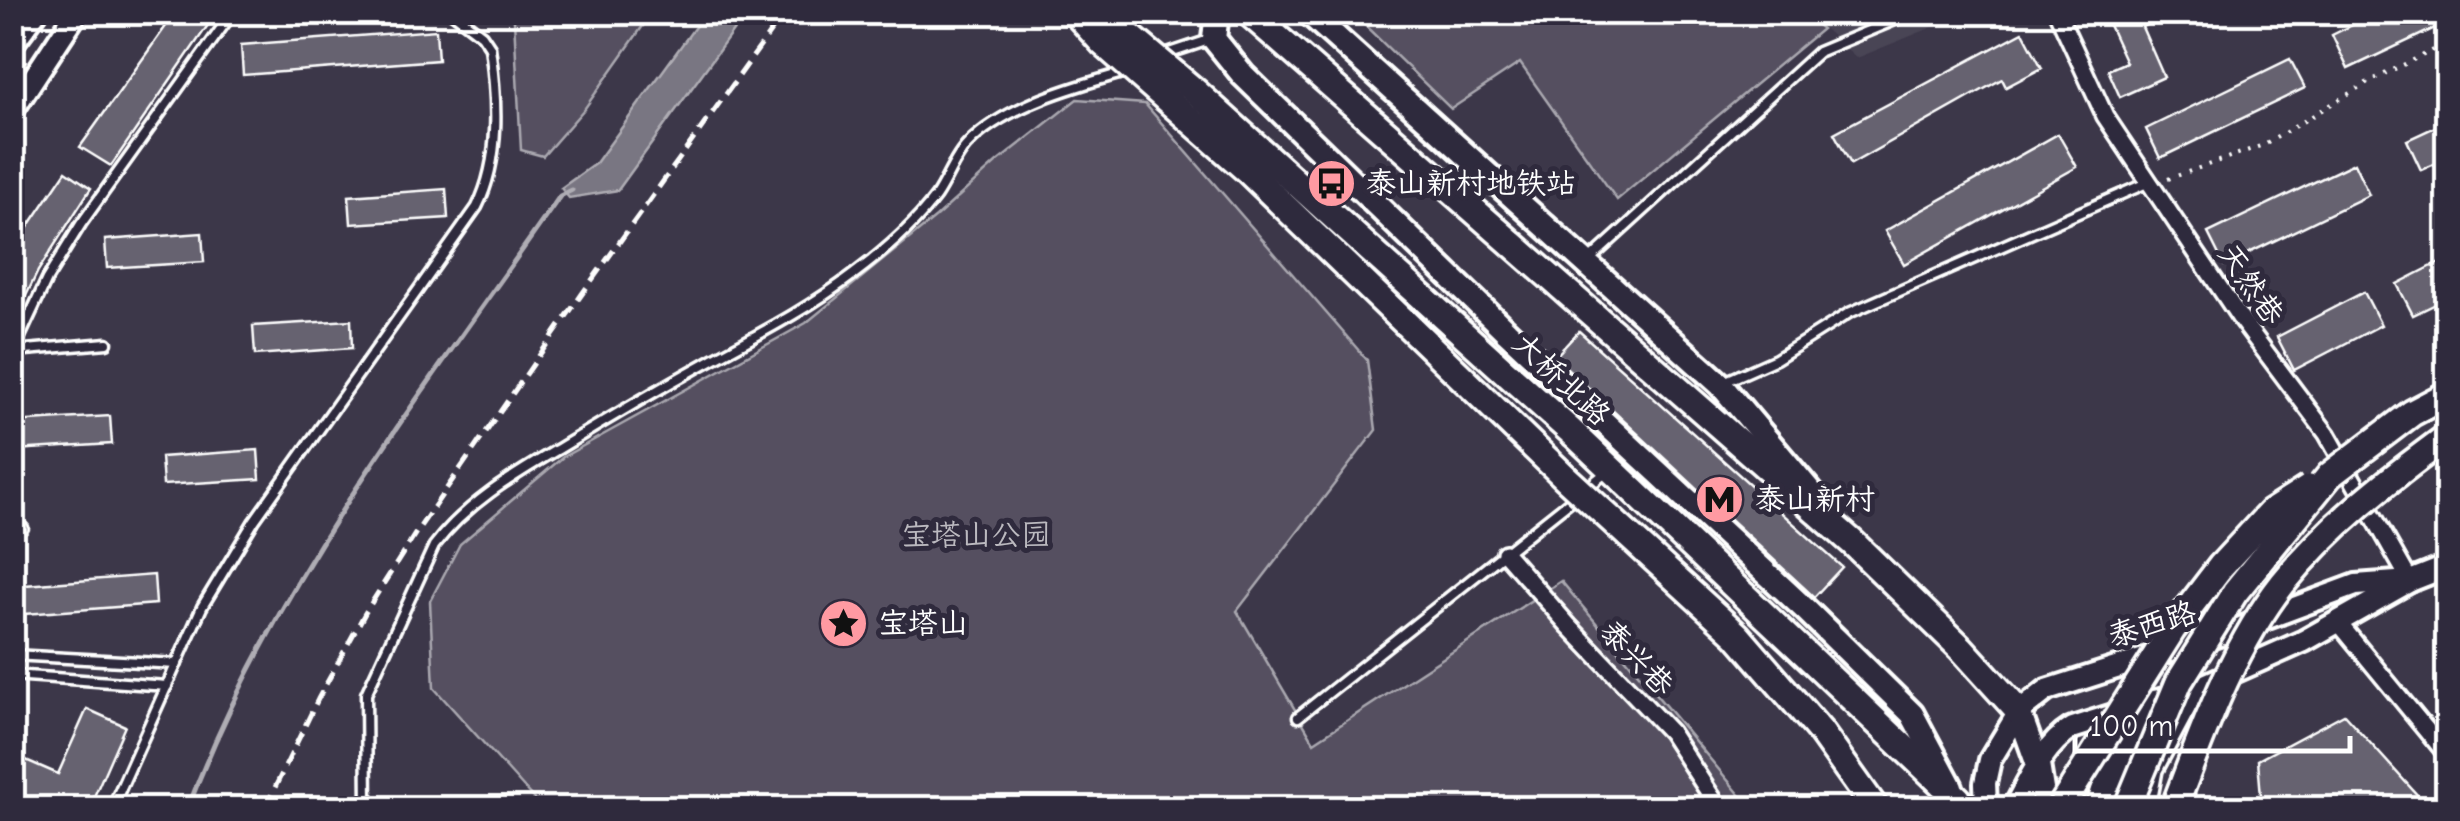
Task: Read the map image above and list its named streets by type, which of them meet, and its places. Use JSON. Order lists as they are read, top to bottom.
{
  "streets": {
    "highway": ["大桥北路"],
    "main road": ["泰西路"],
    "street": ["天然巷", "泰兴巷"]
  },
  "crossings": [
    ["天然巷", "泰西路"]
  ],
  "parks": ["宝塔山公园"],
  "places": {
    "bus stop": ["泰山新村地铁站"],
    "metro station": ["泰山新村"],
    "place": ["宝塔山"]
  },
  "scale_bar": "100 m"
}
